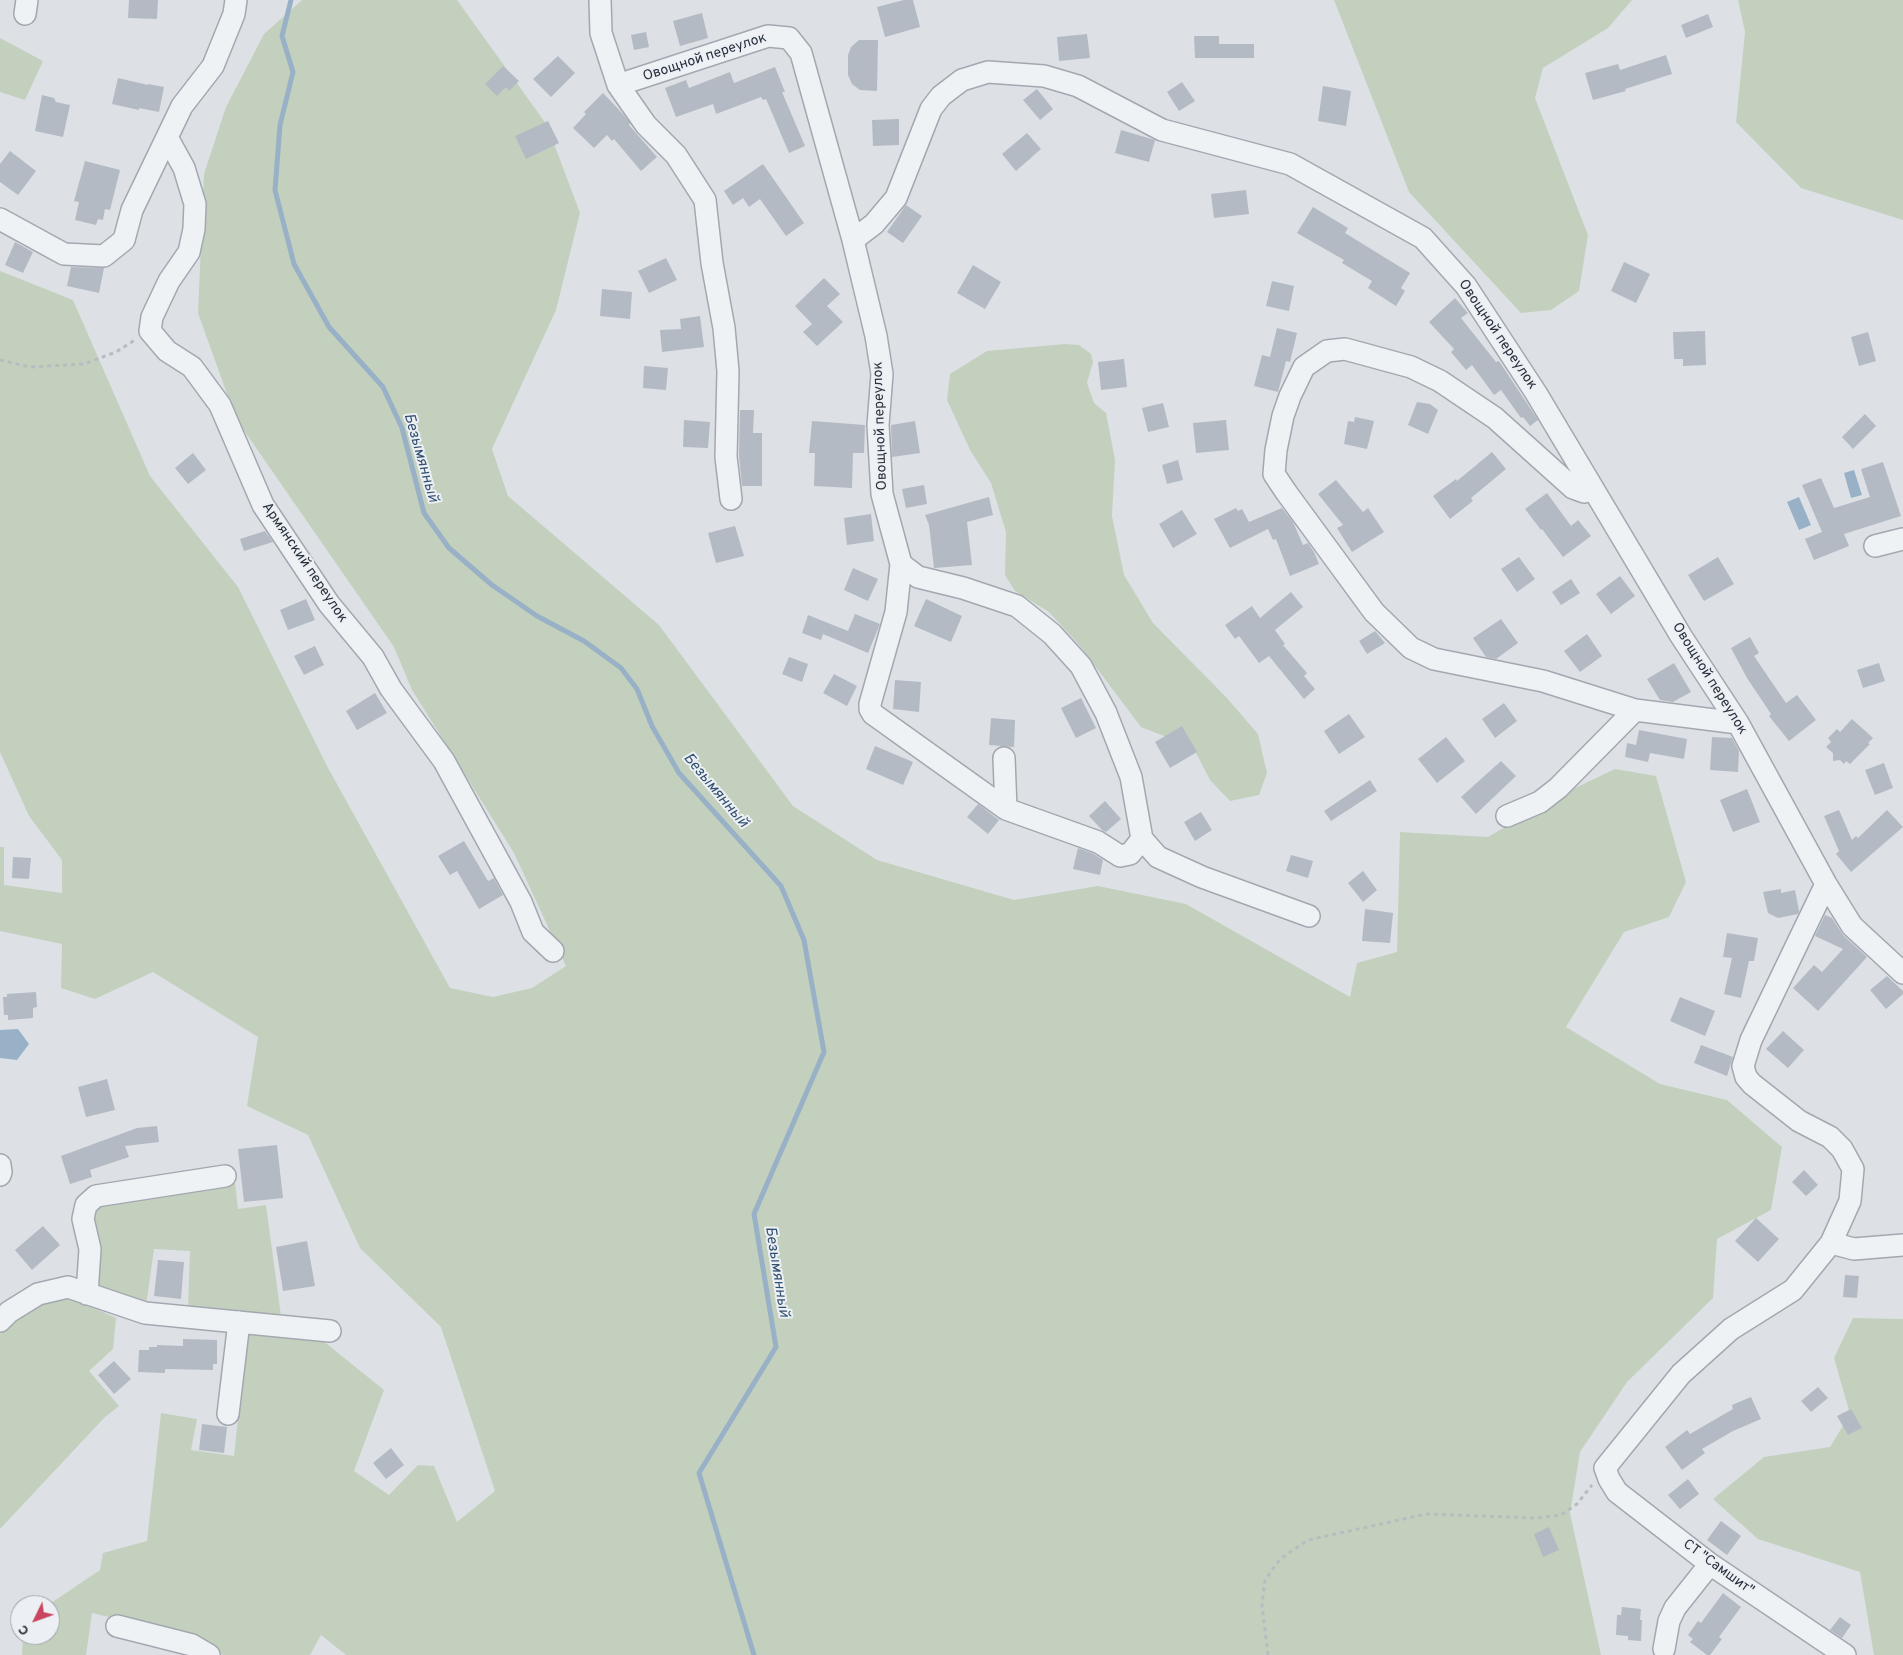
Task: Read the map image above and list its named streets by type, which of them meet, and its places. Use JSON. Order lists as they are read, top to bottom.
{
  "streets": {
    "street": ["Овощной переулок", "Армянский переулок", "СТ \"Самшит\""]
  },
  "water": ["Безымянный"],
  "north": "bottom left"
}
